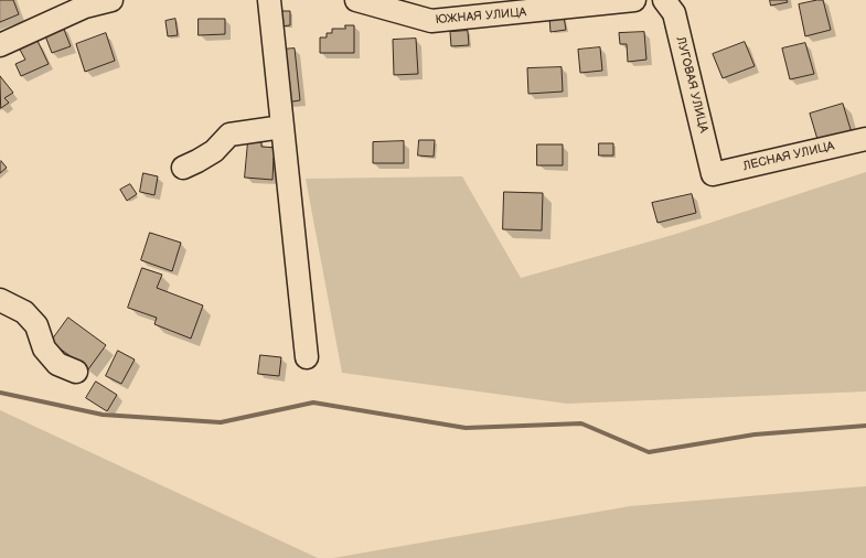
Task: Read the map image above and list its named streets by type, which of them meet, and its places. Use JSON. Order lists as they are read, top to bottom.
{
  "streets": {
    "street": ["ЮЖНАЯ УЛИЦА", "ЛУГОВАЯ УЛИЦА", "ЛЕСНАЯ УЛИЦА"]
  },
  "crossings": [
    ["ЛУГОВАЯ УЛИЦА", "ЛЕСНАЯ УЛИЦА"]
  ]
}
